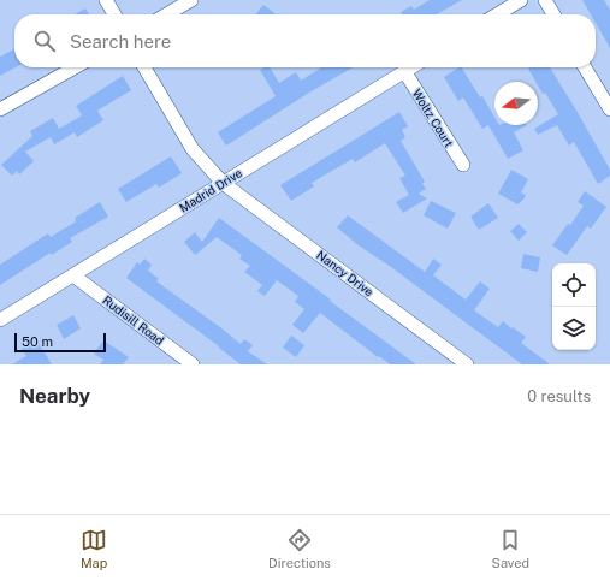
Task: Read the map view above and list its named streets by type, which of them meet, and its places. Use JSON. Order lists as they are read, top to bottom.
{
  "streets": {
    "street": [
      "Woltz Court",
      "Madrid Drive",
      "Nancy Drive",
      "Rudisill Road"
    ]
  },
  "crossings": [
    ["Woltz Court", "Madrid Drive"],
    ["Madrid Drive", "Nancy Drive"],
    ["Madrid Drive", "Rudisill Road"]
  ],
  "scale_bar": "50 m",
  "north": "left",
  "page": {
    "search": "Search here",
    "scale": "50 m",
    "heading": ["Nearby", "0 results"],
    "nav": ["Map", "Directions", "Saved"]
  }
}
